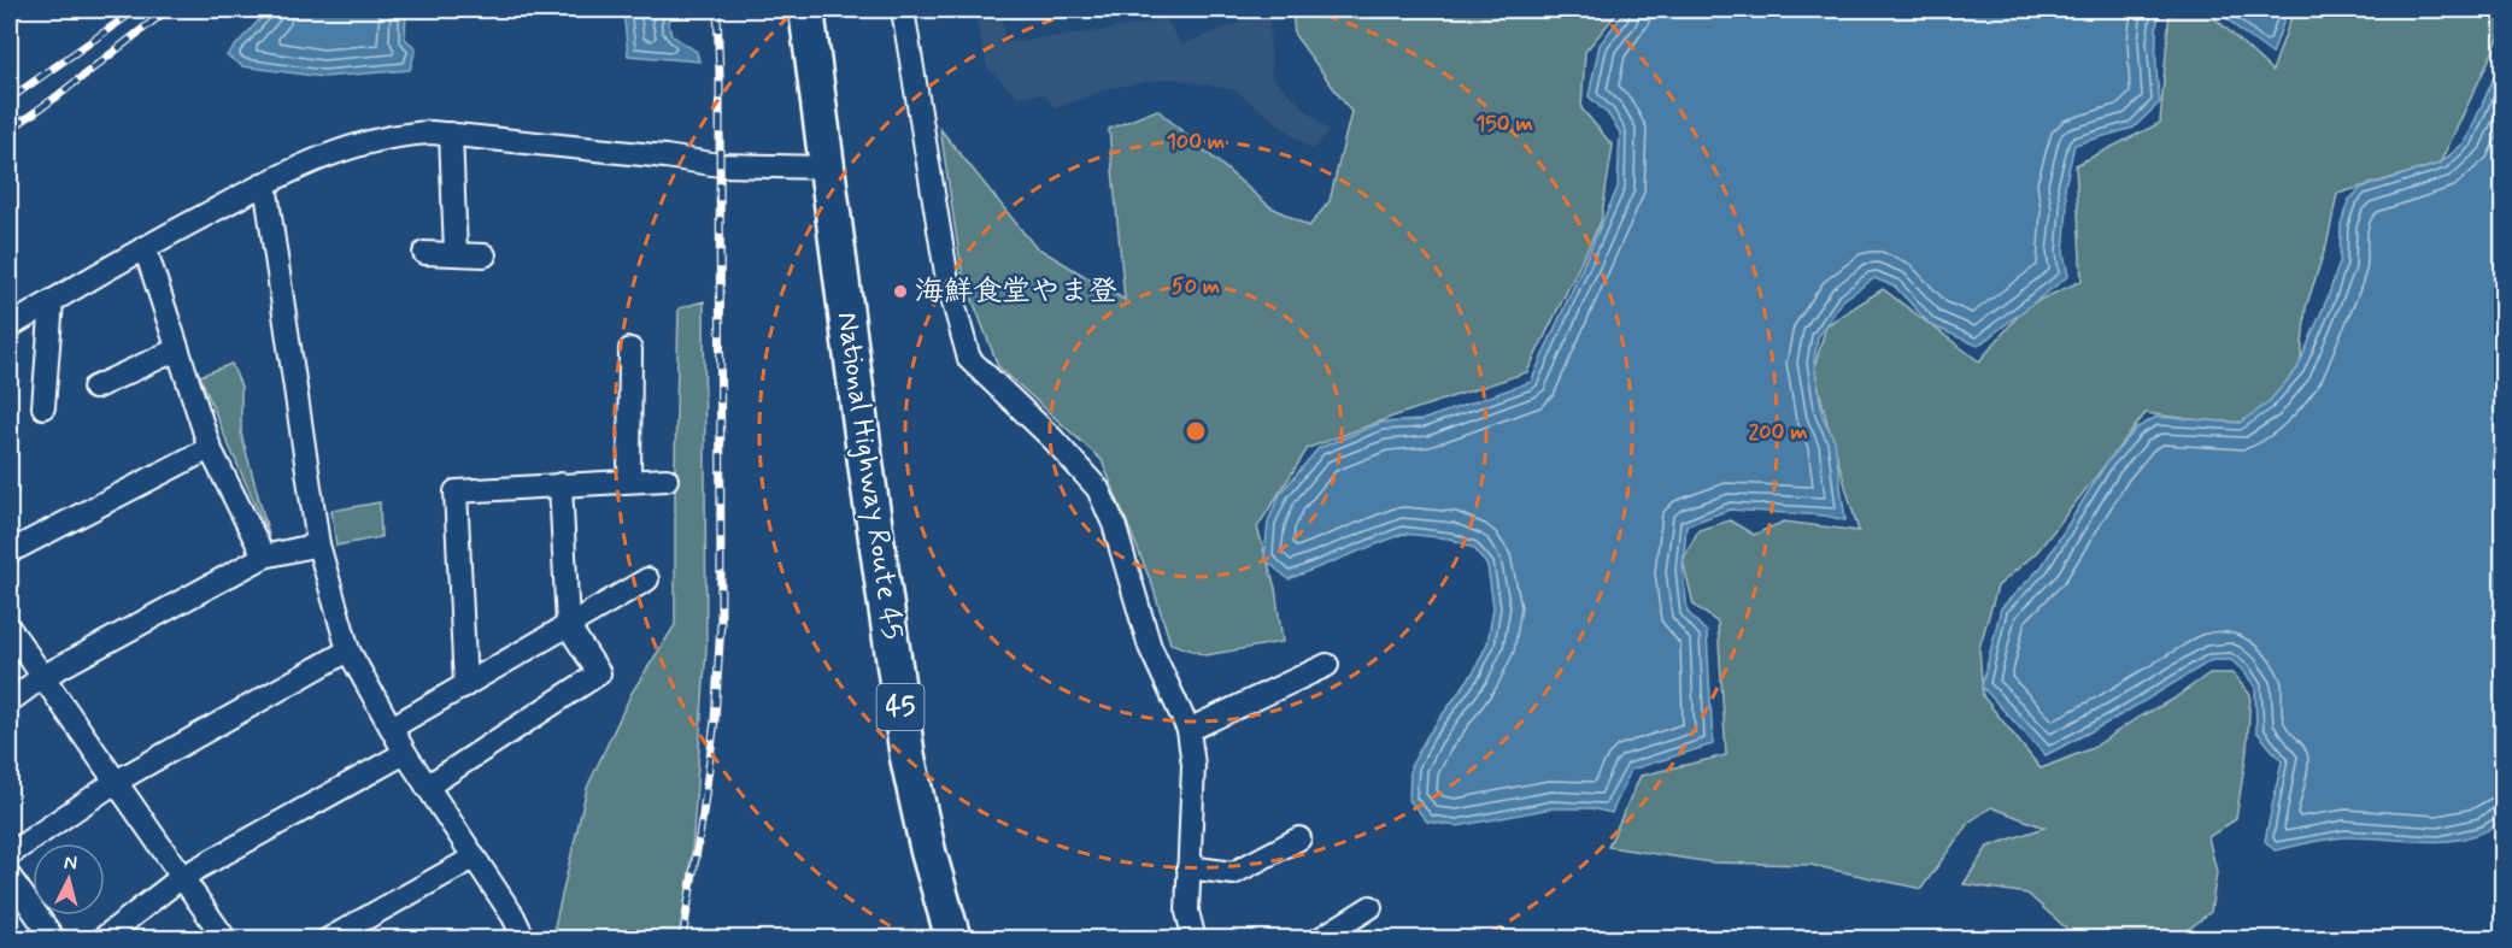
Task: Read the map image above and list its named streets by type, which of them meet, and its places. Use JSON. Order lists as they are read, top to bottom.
{
  "streets": {
    "highway": ["National Highway Route 45", "45"]
  },
  "places": ["海鮮食堂やま登"],
  "north": "top",
  "rings": [
    "150 m",
    "100 m",
    "50 m",
    "200 m"
  ]
}
